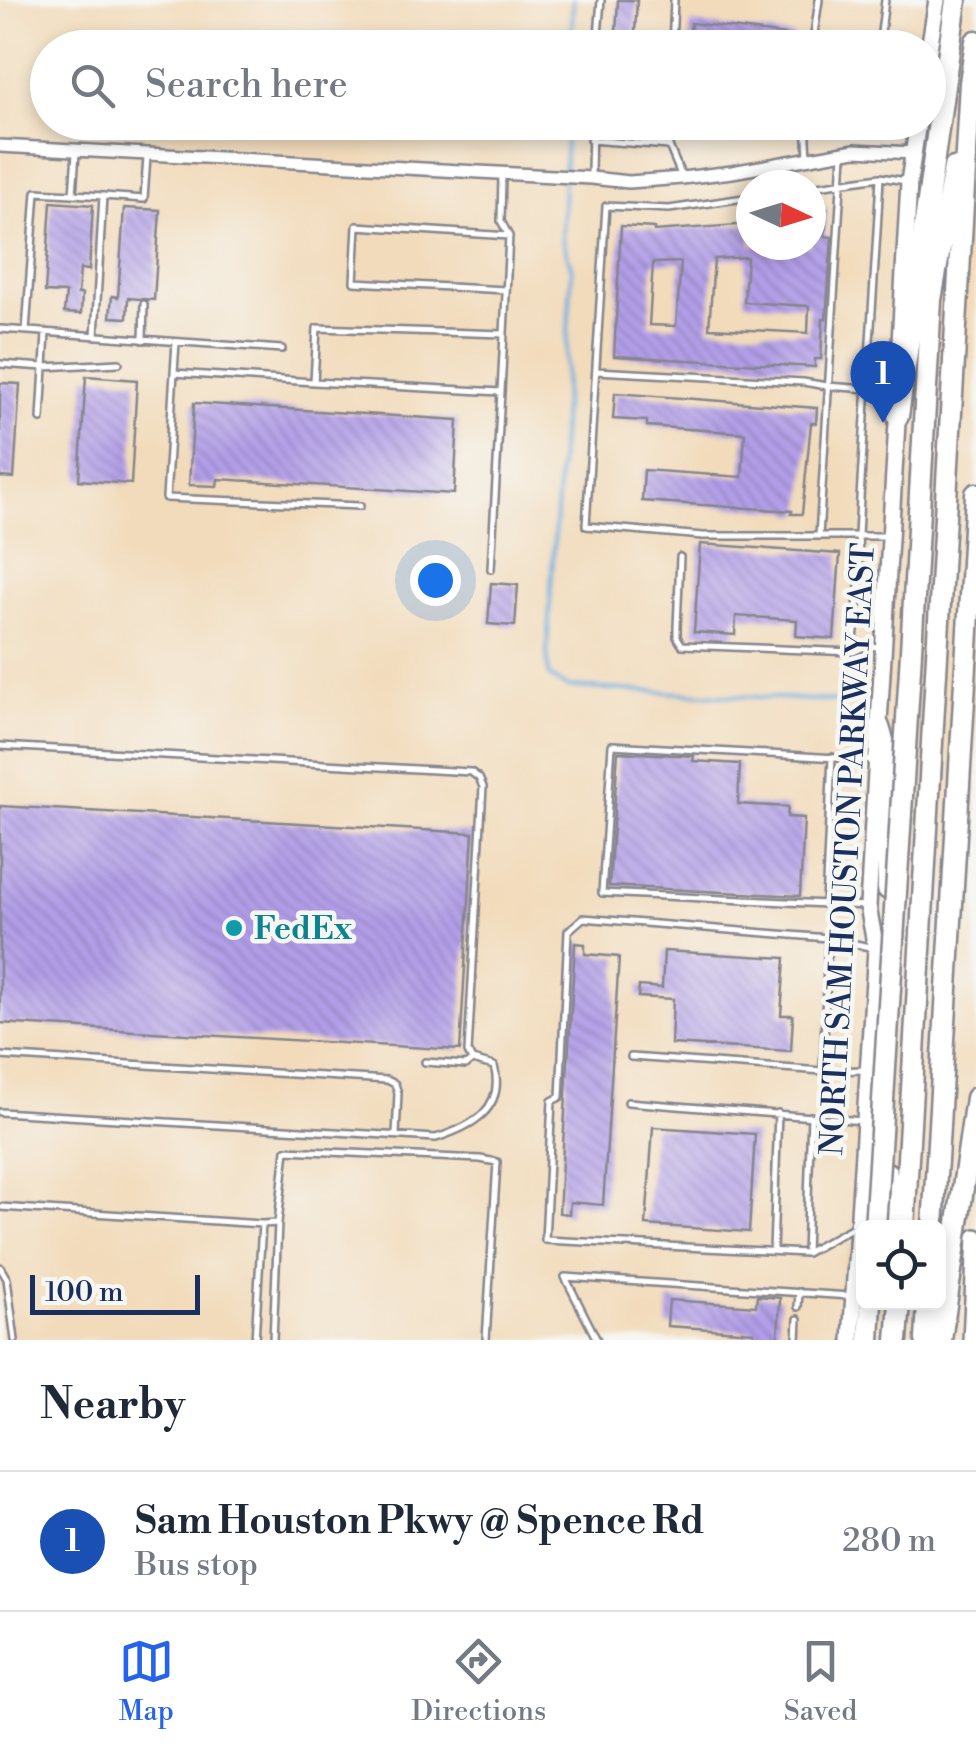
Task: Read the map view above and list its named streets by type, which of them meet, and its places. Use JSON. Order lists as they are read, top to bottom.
{
  "streets": {
    "main road": ["NORTH SAM HOUSTON PARKWAY EAST"]
  },
  "places": ["FedEx"],
  "scale_bar": "100 m",
  "north": "right",
  "page": {
    "search": "Search here",
    "pins": "1",
    "scale": "100 m",
    "heading": "Nearby",
    "list": [
      {
        "mark": "1",
        "name": "Sam Houston Pkwy @ Spence Rd",
        "note": "Bus stop",
        "value": "280 m"
      }
    ],
    "nav": ["Map", "Directions", "Saved"]
  }
}
